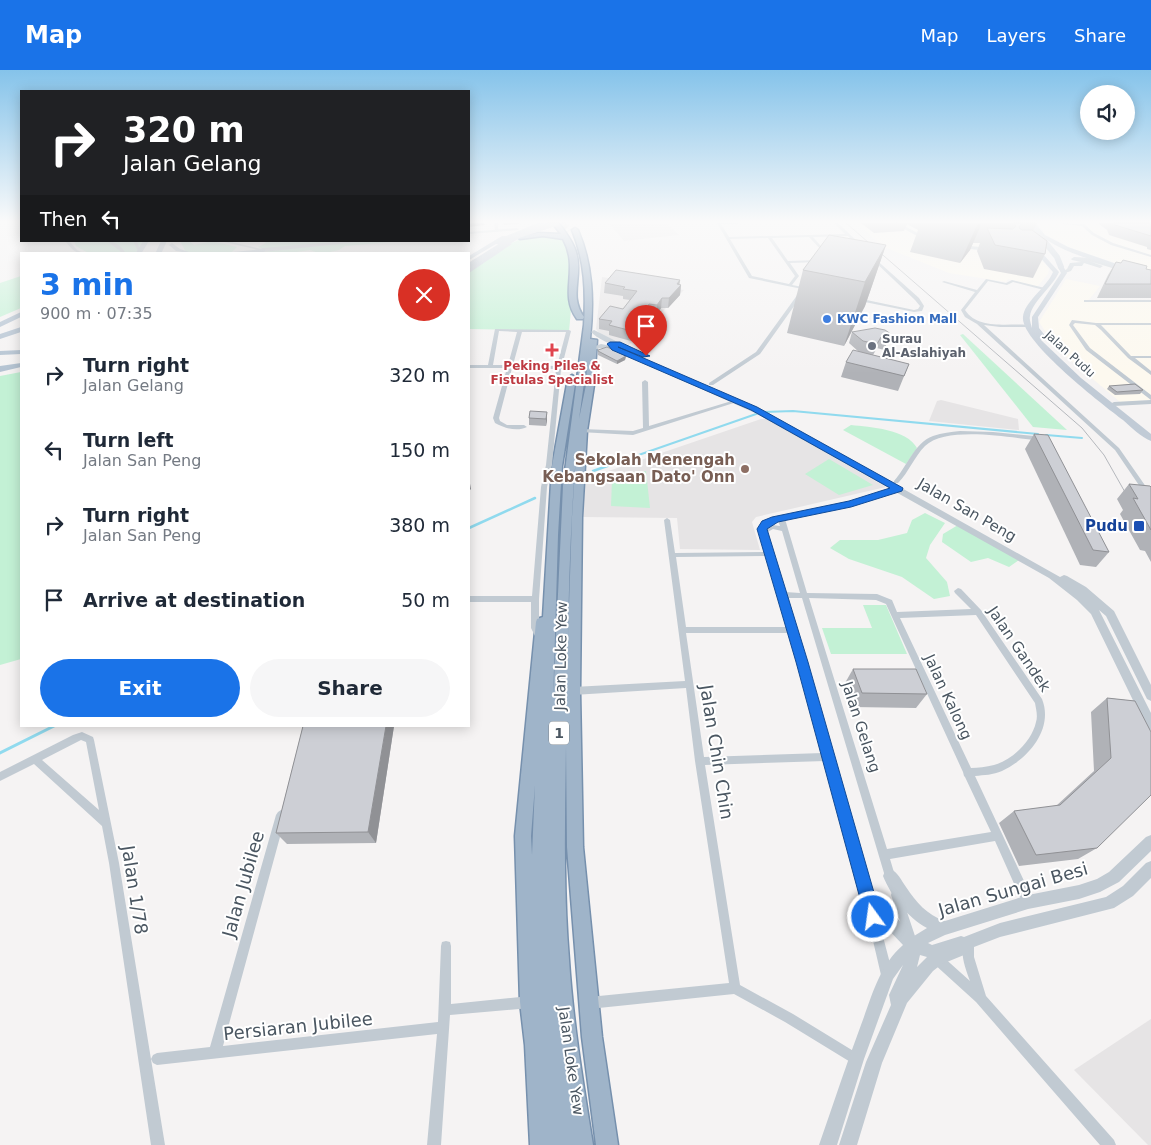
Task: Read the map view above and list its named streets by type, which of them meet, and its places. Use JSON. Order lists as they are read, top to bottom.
{
  "streets": {
    "highway": ["Jalan Loke Yew", "1"],
    "main road": ["Jalan Pudu"],
    "street": [
      "Jalan San Peng",
      "Jalan Gandek",
      "Jalan Kalong",
      "Jalan Gelang",
      "Jalan Chin Chin",
      "Jalan Jubilee",
      "Jalan Sungai Besi",
      "Jalan 1/78",
      "Persiaran Jubilee"
    ]
  },
  "crossings": [
    ["Jalan San Peng", "Jalan Loke Yew"],
    ["Jalan Gandek", "Jalan Kalong"],
    ["Jalan Kalong", "Jalan Gelang"],
    ["Jalan Kalong", "Jalan Sungai Besi"],
    ["Jalan Gelang", "Jalan Sungai Besi"],
    ["Jalan Jubilee", "Persiaran Jubilee"]
  ],
  "places": {
    "other": ["KWC Fashion Mall", "Surau Al-Aslahiyah", "Sekolah Menengah Kebangsaan Dato' Onn"],
    "health": ["Peking Piles & Fistulas Specialist"],
    "transit": ["Pudu"]
  },
  "page": {
    "header": "Map",
    "nav": ["Map", "Layers", "Share"],
    "turn": ["320 m", "Jalan Gelang"],
    "then": "Then",
    "heading": ["3 min", "900 m · 07:35"],
    "list": [
      {
        "name": "Turn right",
        "note": "Jalan Gelang",
        "value": "320 m"
      },
      {
        "name": "Turn left",
        "note": "Jalan San Peng",
        "value": "150 m"
      },
      {
        "name": "Turn right",
        "note": "Jalan San Peng",
        "value": "380 m"
      },
      {
        "name": "Arrive at destination",
        "value": "50 m"
      }
    ],
    "buttons": ["Exit", "Share"]
  }
}
